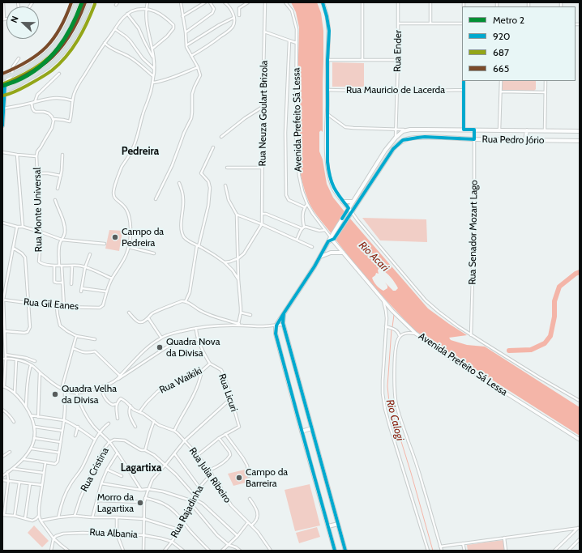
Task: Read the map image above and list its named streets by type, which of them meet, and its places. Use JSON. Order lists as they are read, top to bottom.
{
  "streets": {
    "main road": ["Rua Pedro Jório"],
    "street": [
      "Rua Ender",
      "Rua Mauricio de Lacerda",
      "Rua Neuza Goulart Brizola",
      "Avenida Prefeito Sá Lessa",
      "Rua Monte Universal",
      "Rua Senador Mozart Lago",
      "Rua Gil Eanes",
      "Rua Waikiki",
      "Rua Licuri",
      "Rua Cristina",
      "Rua Julia Ribeiro",
      "Rua Rajadinha",
      "Rua Albania"
    ]
  },
  "crossings": [
    ["Rua Ender", "Rua Mauricio de Lacerda"],
    ["Rua Ender", "Rua Pedro Jório"],
    ["Avenida Prefeito Sá Lessa", "Rua Pedro Jório"],
    ["Rua Pedro Jório", "Rua Senador Mozart Lago"],
    ["Rua Waikiki", "Rua Licuri"],
    ["Rua Cristina", "Rua Rajadinha"],
    ["Rua Julia Ribeiro", "Rua Rajadinha"],
    ["Rua Rajadinha", "Rua Albania"]
  ],
  "districts": ["Pedreira", "Lagartixa"],
  "water": ["Rio Acari", "Rio Calogi"],
  "places": [
    "Campo da Pedreira",
    "Quadra Nova da Divisa",
    "Quadra Velha da Divisa",
    "Campo da Barreira",
    "Morro da Lagartixa"
  ],
  "lines": [
    "metro line 2",
    "transit line 920",
    "transit line 665",
    "transit line 687"
  ],
  "legend": [
    "Metro 2",
    "920",
    "687",
    "665"
  ],
  "north": "left"
}
